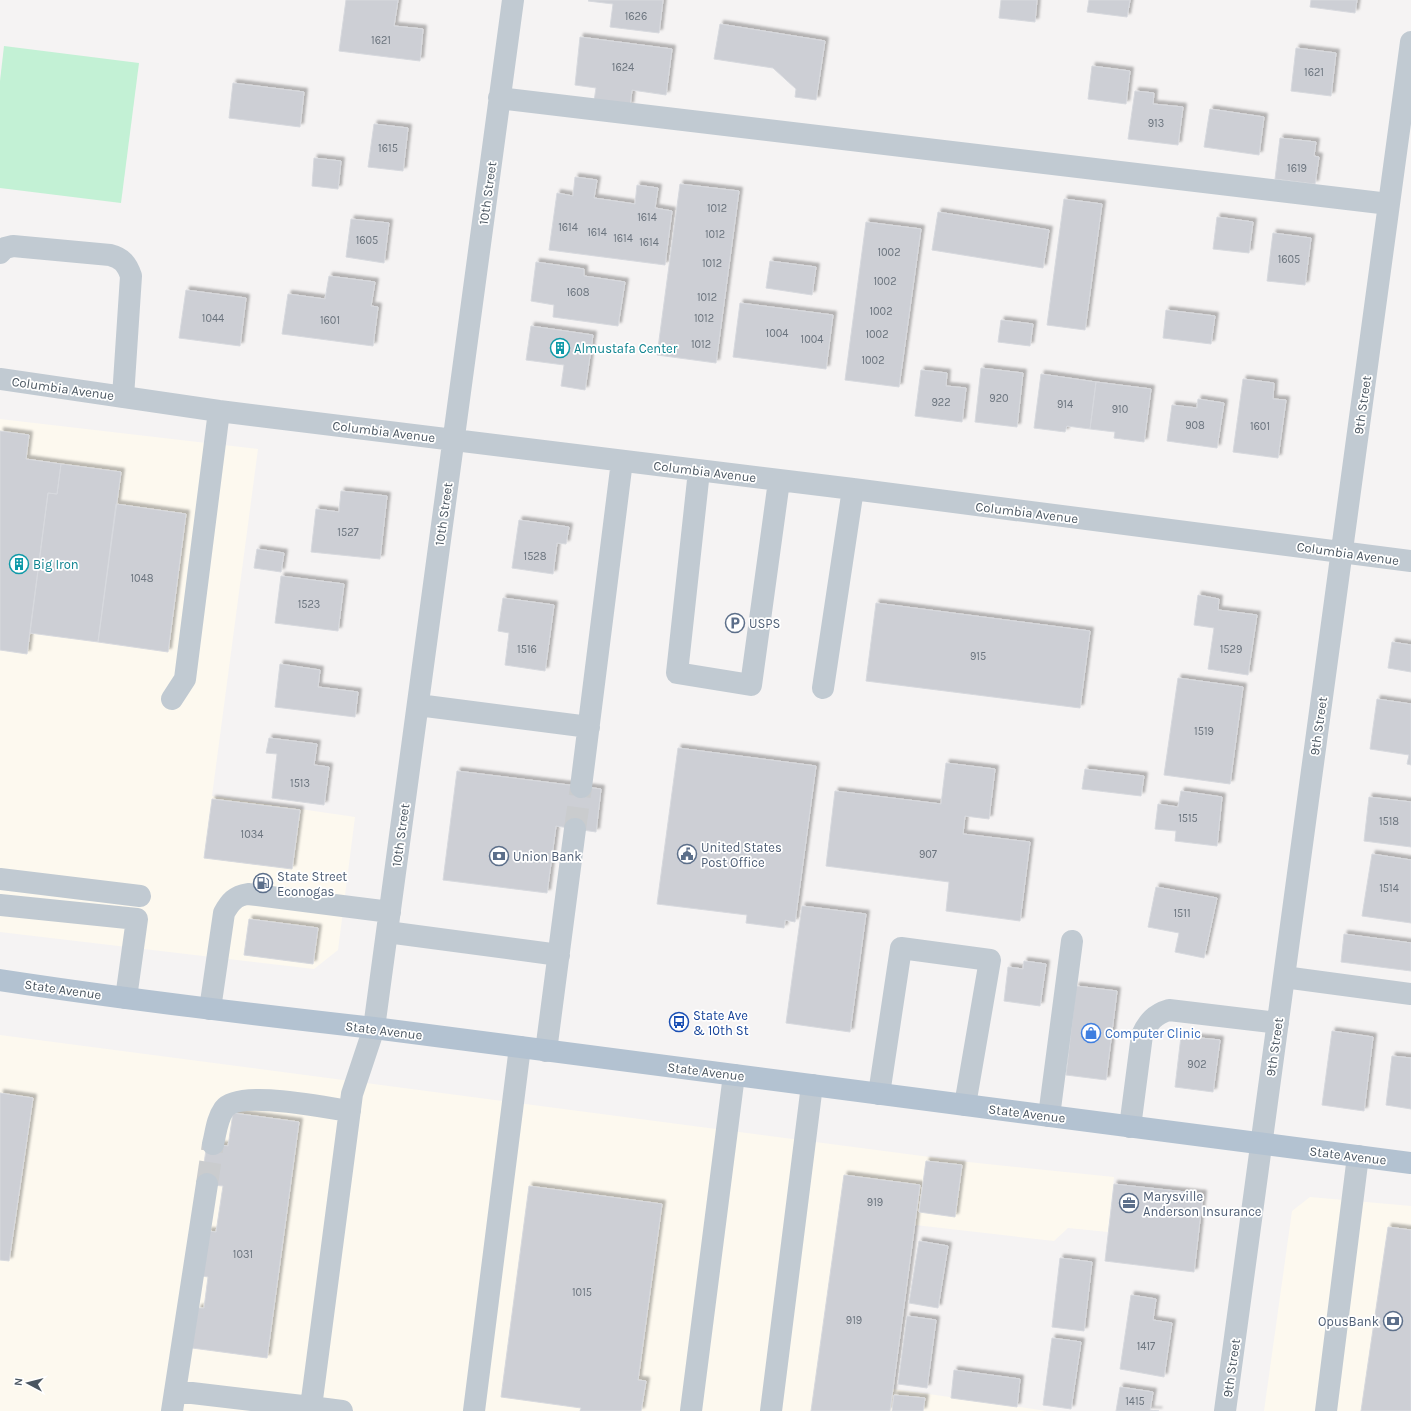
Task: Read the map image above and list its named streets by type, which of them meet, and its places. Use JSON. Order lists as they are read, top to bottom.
{
  "streets": {
    "main road": ["State Avenue"],
    "street": ["10th Street", "Columbia Avenue", "9th Street"]
  },
  "crossings": [
    ["10th Street", "Columbia Avenue"],
    ["10th Street", "State Avenue"],
    ["Columbia Avenue", "9th Street"],
    ["9th Street", "State Avenue"]
  ],
  "places": {
    "building": ["Almustafa Center", "Big Iron"],
    "parking": ["USPS"],
    "public building": ["United States Post Office"],
    "bank": ["Union Bank", "OpusBank"],
    "fuel station": ["State Street Econogas"],
    "bus stop": ["State Ave & 10th St"],
    "shop": ["Computer Clinic"],
    "office": ["Marysville Anderson Insurance"]
  },
  "house_numbers": [
    "1626",
    "1621",
    "1624",
    "1621",
    "913",
    "1615",
    "1619",
    "1012",
    "1614",
    "1614",
    "1614",
    "1012",
    "1614",
    "1605",
    "1614",
    "1002",
    "1605",
    "1012",
    "1002",
    "1608",
    "1012",
    "1002",
    "1044",
    "1012",
    "1601",
    "1004",
    "1002",
    "1004",
    "1012",
    "1002",
    "920",
    "922",
    "914",
    "910",
    "908",
    "1601",
    "1527",
    "1528",
    "1048",
    "1523",
    "1516",
    "1529",
    "915",
    "1519",
    "1513",
    "1515",
    "1518",
    "1034",
    "907",
    "1514",
    "1511",
    "902",
    "919",
    "1031",
    "1015",
    "919",
    "1417",
    "1415"
  ],
  "north": "left"
}
